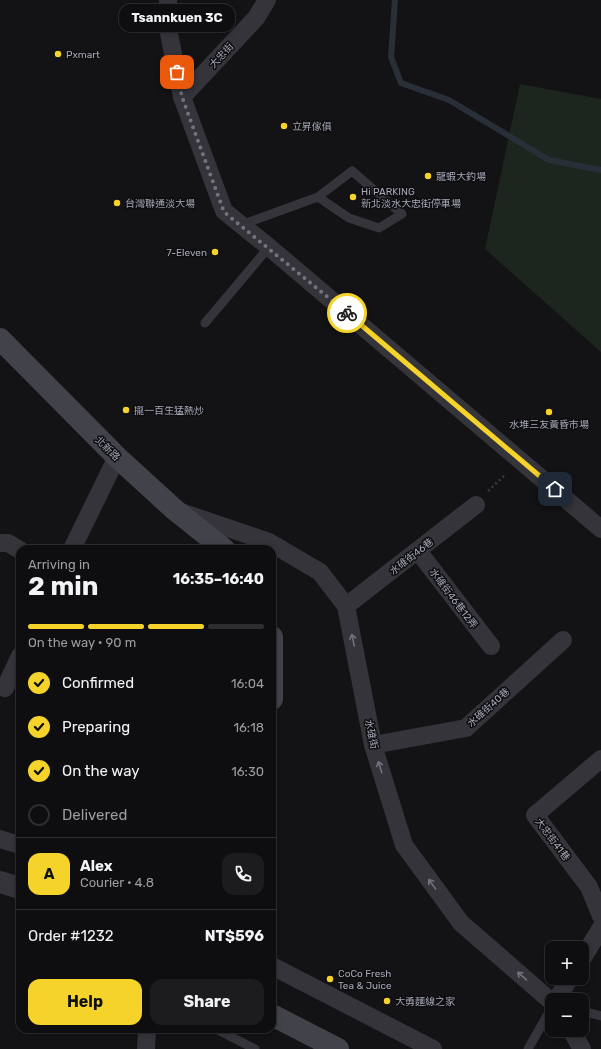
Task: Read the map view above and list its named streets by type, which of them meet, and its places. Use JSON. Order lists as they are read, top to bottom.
{
  "streets": {
    "main road": ["北新路"],
    "street": [
      "大忠街",
      "水碓街46巷",
      "水碓街46巷12弄",
      "水碓街40巷",
      "水碓街",
      "大忠街41巷"
    ]
  },
  "crossings": [
    ["北新路", "水碓街"],
    ["水碓街46巷", "水碓街46巷12弄"],
    ["水碓街46巷", "水碓街"],
    ["水碓街40巷", "水碓街"]
  ],
  "one_way": ["水碓街"],
  "places": [
    "Pxmart",
    "Tsannkuen 3C",
    "立昇傢俱",
    "龍蝦大釣場",
    "Hi PARKING 新北淡水大忠街停車場",
    "台灣聯通淡大場",
    "7-Eleven",
    "攏一百生猛熱炒",
    "水堆三友黃昏市場",
    "CoCo Fresh Tea & Juice",
    "大勇麵線之家"
  ],
  "page": {
    "bubble": "Tsannkuen 3C",
    "heading": ["2 min", "Arriving in", "16:35–16:40"],
    "panel": [
      "Alex",
      "Courier · 4.8",
      "Order #1232",
      "NT$596"
    ],
    "bar": "On the way · 90 m",
    "list": [
      ["Confirmed", "16:04"],
      ["Preparing", "16:18"],
      ["On the way", "16:30"],
      "Delivered"
    ],
    "round": "A",
    "map_buttons": ["+", "−"],
    "buttons": ["Help", "Share"]
  }
}
